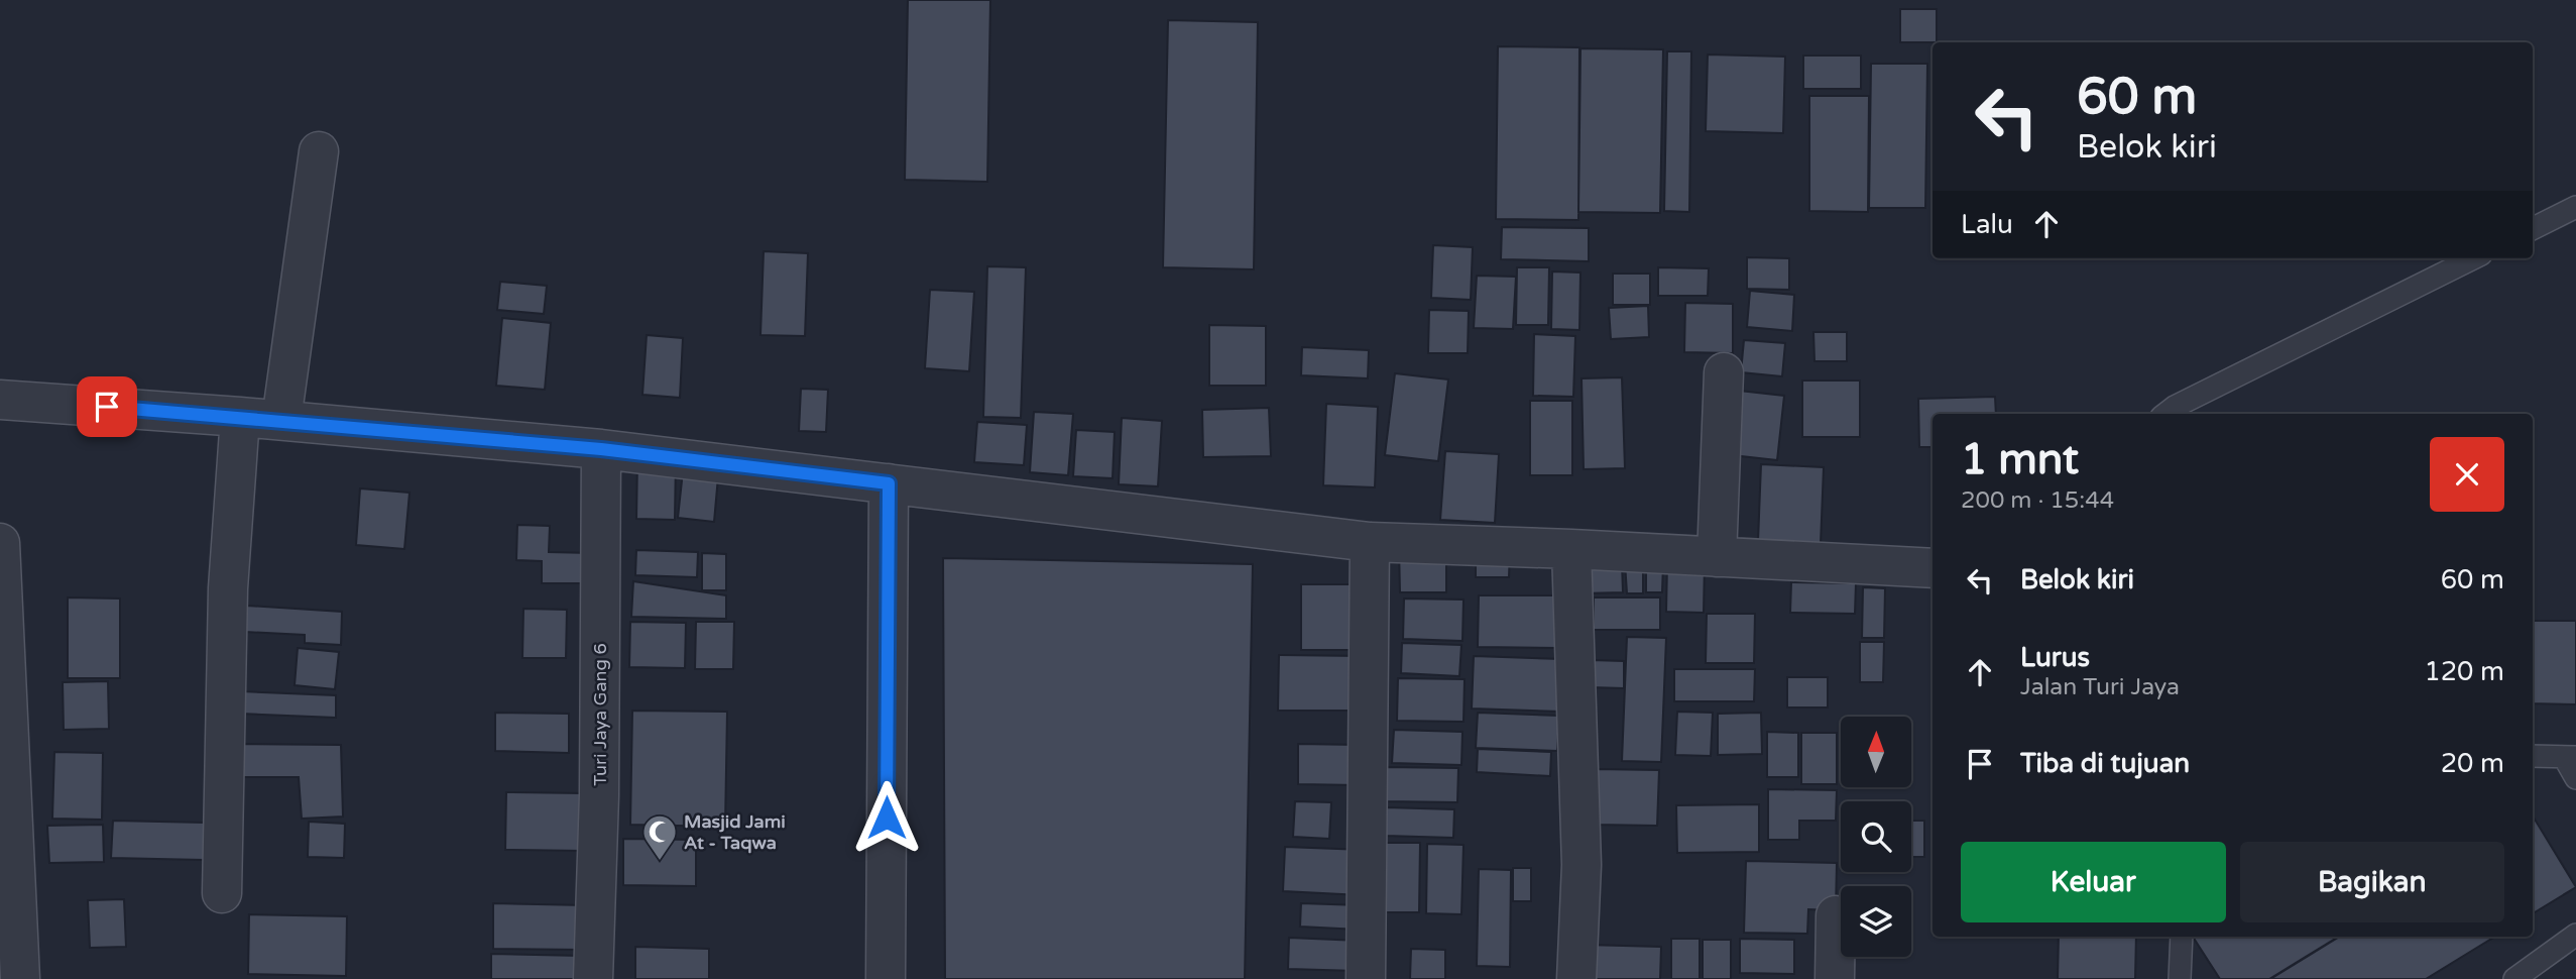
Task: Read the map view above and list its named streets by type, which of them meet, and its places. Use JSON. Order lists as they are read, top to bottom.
{
  "streets": {
    "street": ["Turi Jaya Gang 6"]
  },
  "places": {
    "mosque": ["Masjid Jami At - Taqwa"]
  },
  "north": "top",
  "page": {
    "turn": ["60 m", "Belok kiri"],
    "then": "Lalu",
    "heading": ["1 mnt", "200 m · 15:44"],
    "list": [
      {
        "name": "Belok kiri",
        "value": "60 m"
      },
      {
        "name": "Lurus",
        "note": "Jalan Turi Jaya",
        "value": "120 m"
      },
      {
        "name": "Tiba di tujuan",
        "value": "20 m"
      }
    ],
    "buttons": ["Keluar", "Bagikan"]
  }
}
